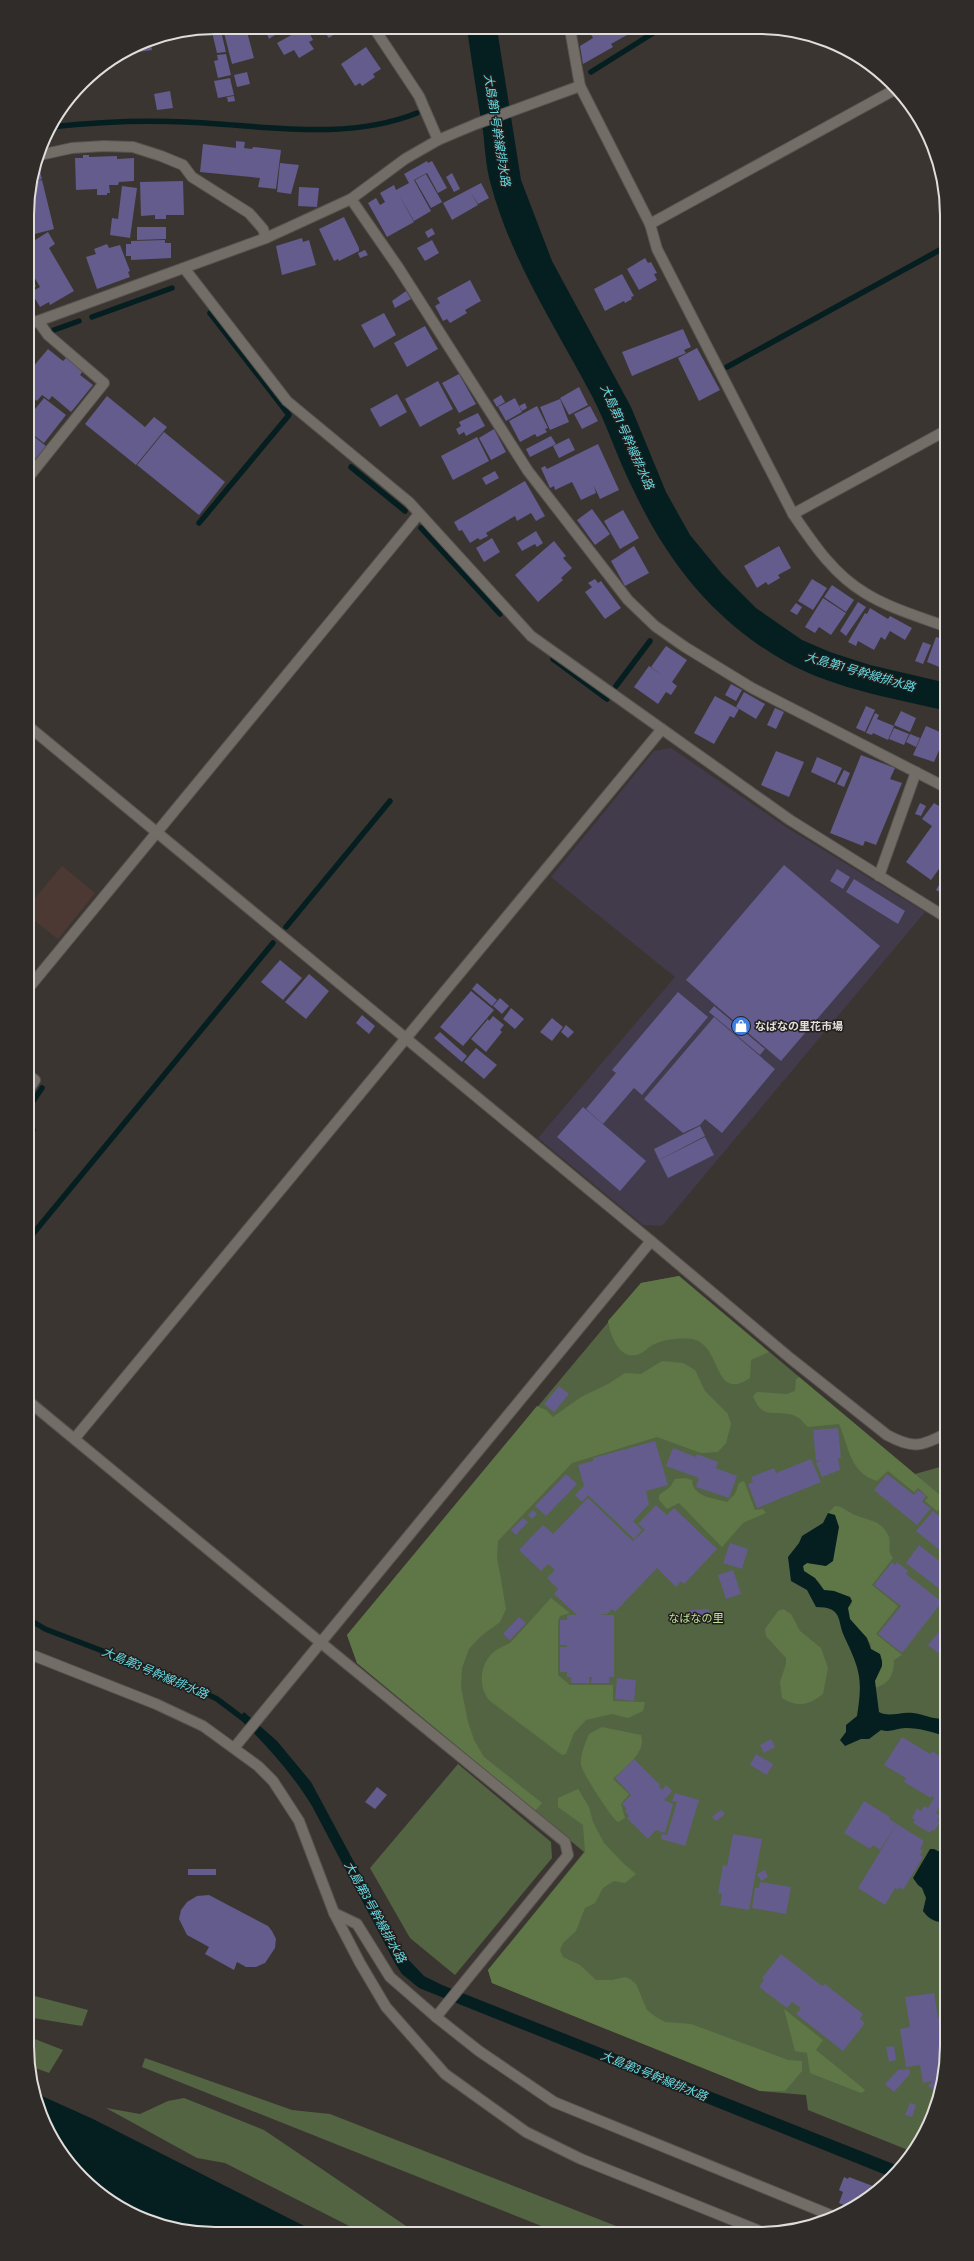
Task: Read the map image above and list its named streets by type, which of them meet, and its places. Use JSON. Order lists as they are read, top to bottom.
{
  "water": ["大島第1号幹線排水路", "大島第3号幹線排水路"],
  "parks": ["なばなの里"],
  "places": {
    "shop": ["なばなの里花市場"]
  }
}
